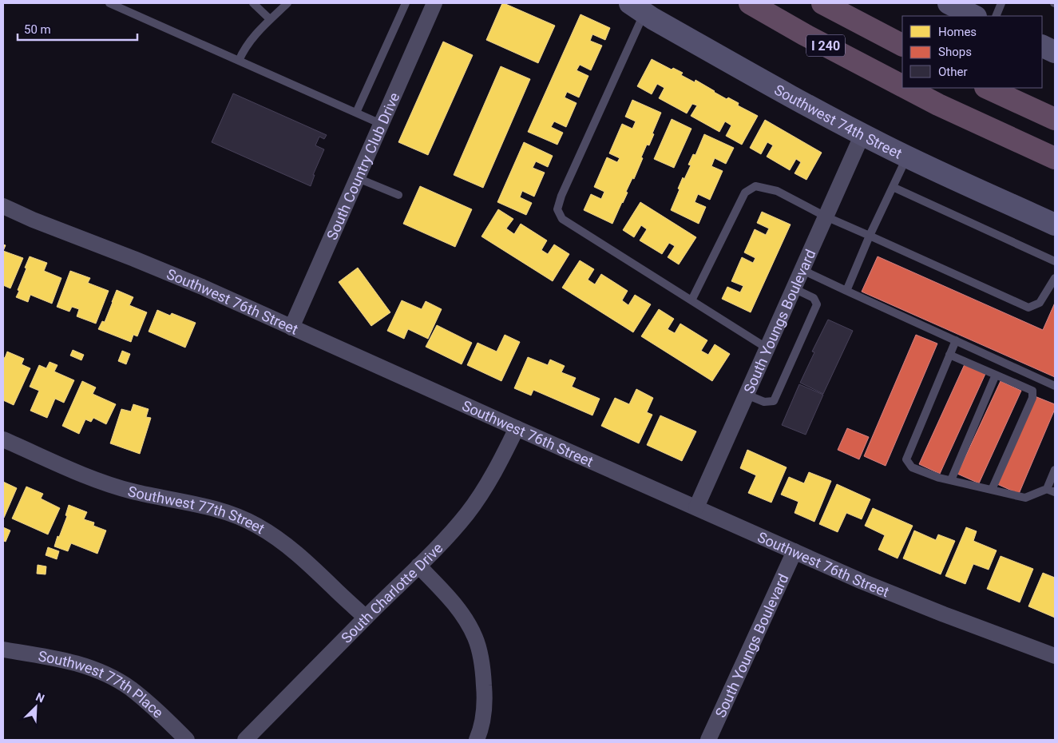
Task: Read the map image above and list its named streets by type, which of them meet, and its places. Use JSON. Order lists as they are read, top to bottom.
{
  "streets": {
    "highway": ["I 240"],
    "main road": ["Southwest 74th Street"],
    "street": [
      "South Country Club Drive",
      "Southwest 76th Street",
      "South Youngs Boulevard",
      "Southwest 77th Street",
      "South Charlotte Drive",
      "Southwest 77th Place"
    ]
  },
  "crossings": [
    ["Southwest 74th Street", "South Youngs Boulevard"],
    ["South Country Club Drive", "Southwest 76th Street"],
    ["Southwest 76th Street", "South Youngs Boulevard"],
    ["Southwest 76th Street", "South Charlotte Drive"],
    ["Southwest 77th Street", "South Charlotte Drive"]
  ],
  "legend": ["Homes", "Shops", "Other"],
  "scale_bar": "50 m",
  "north": "top right"
}
